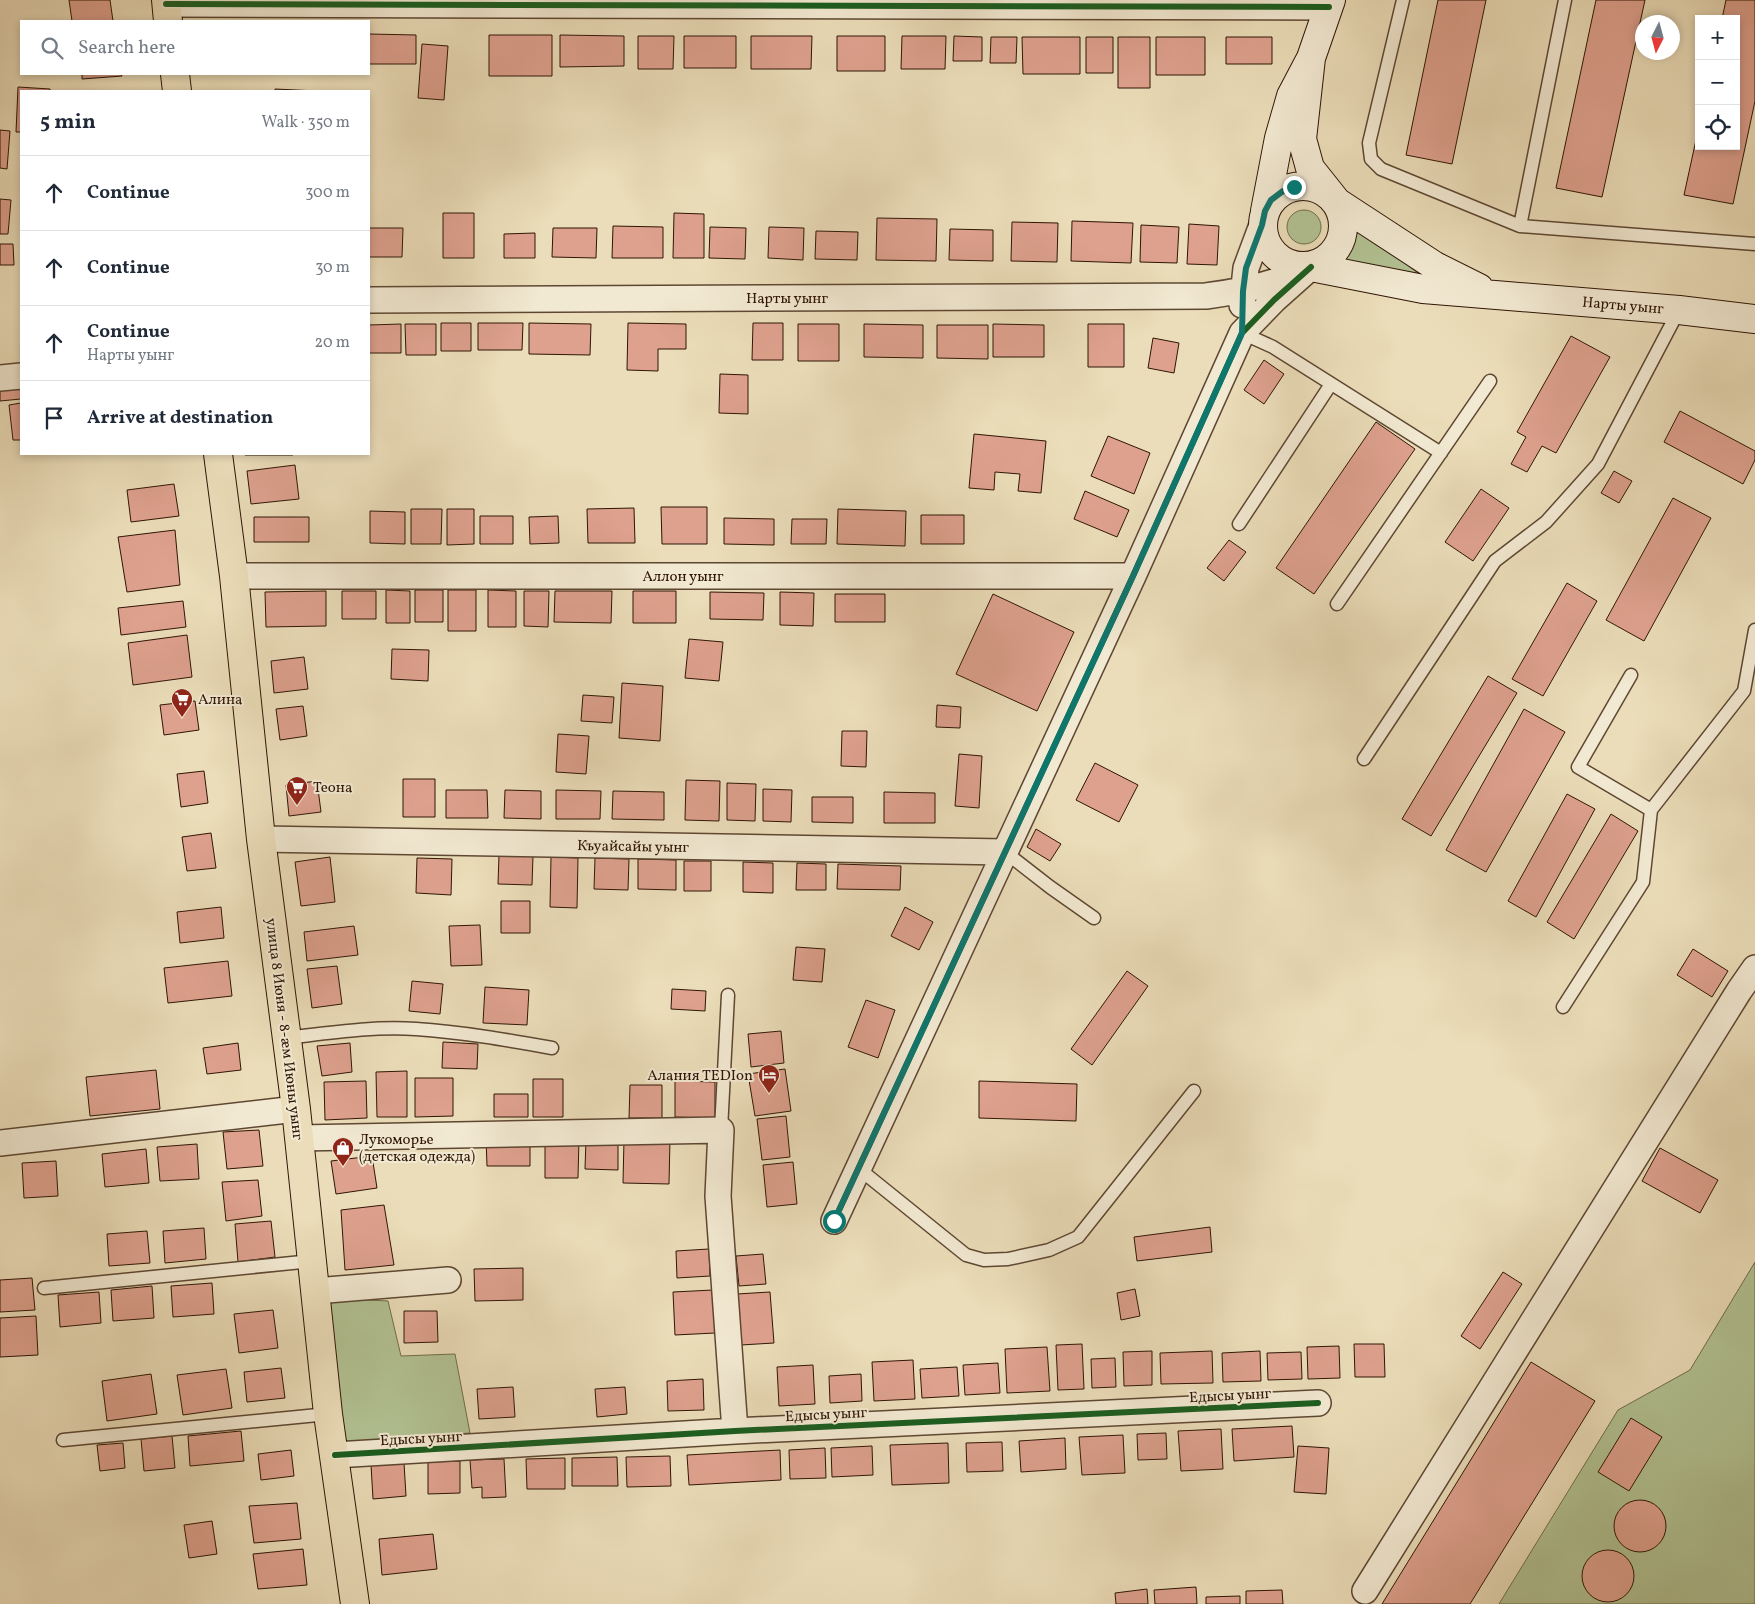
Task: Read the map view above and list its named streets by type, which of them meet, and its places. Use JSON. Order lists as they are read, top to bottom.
{
  "streets": {
    "highway": ["улица 8 Июня - 8-ӕм Июны уынг"],
    "street": [
      "Нарты уынг",
      "Аллон уынг",
      "Къуайсайы уынг",
      "Едысы уынг"
    ]
  },
  "crossings": [
    ["Аллон уынг", "улица 8 Июня - 8-ӕм Июны уынг"],
    ["Къуайсайы уынг", "улица 8 Июня - 8-ӕм Июны уынг"],
    ["улица 8 Июня - 8-ӕм Июны уынг", "Едысы уынг"]
  ],
  "places": {
    "supermarket": ["Алина", "Теона"],
    "hotel": ["Алания ТEDIon"],
    "shop": ["Лукоморье (детская одежда)"]
  },
  "north": "bottom",
  "page": {
    "map_buttons": ["+", "−"],
    "search": "Search here",
    "heading": ["5 min", "Walk · 350 m"],
    "list": [
      ["Continue", "300 m"],
      ["Continue", "30 m"],
      ["Continue", "Нарты уынг", "20 m"],
      "Arrive at destination"
    ]
  }
}
